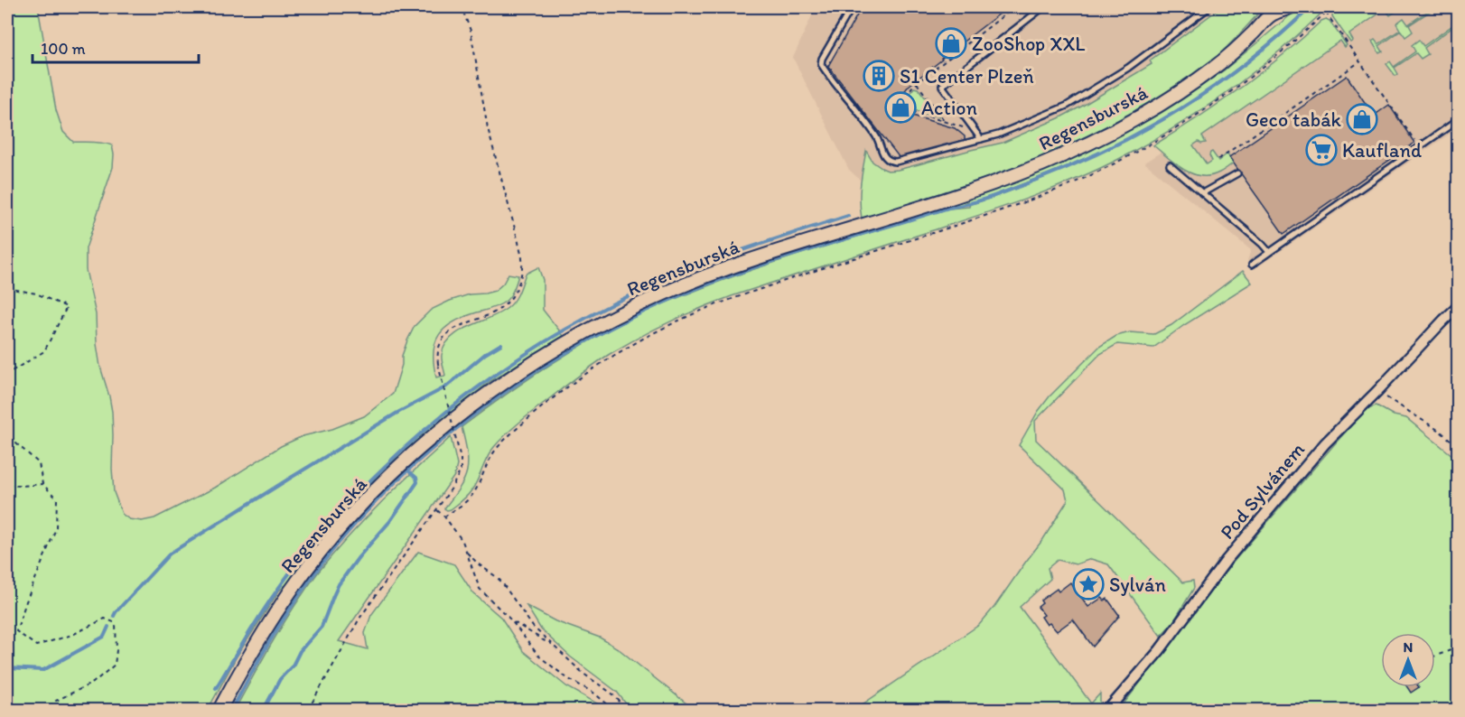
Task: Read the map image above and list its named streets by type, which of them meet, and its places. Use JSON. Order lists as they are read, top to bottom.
{
  "streets": {
    "main road": ["Regensburská"],
    "street": ["Pod Sylvánem"]
  },
  "places": {
    "shop": ["ZooShop XXL", "Action", "Geco tabák"],
    "building": ["S1 Center Plzeň"],
    "supermarket": ["Kaufland"],
    "place": ["Sylván"]
  },
  "scale_bar": "100 m",
  "north": "top"
}
